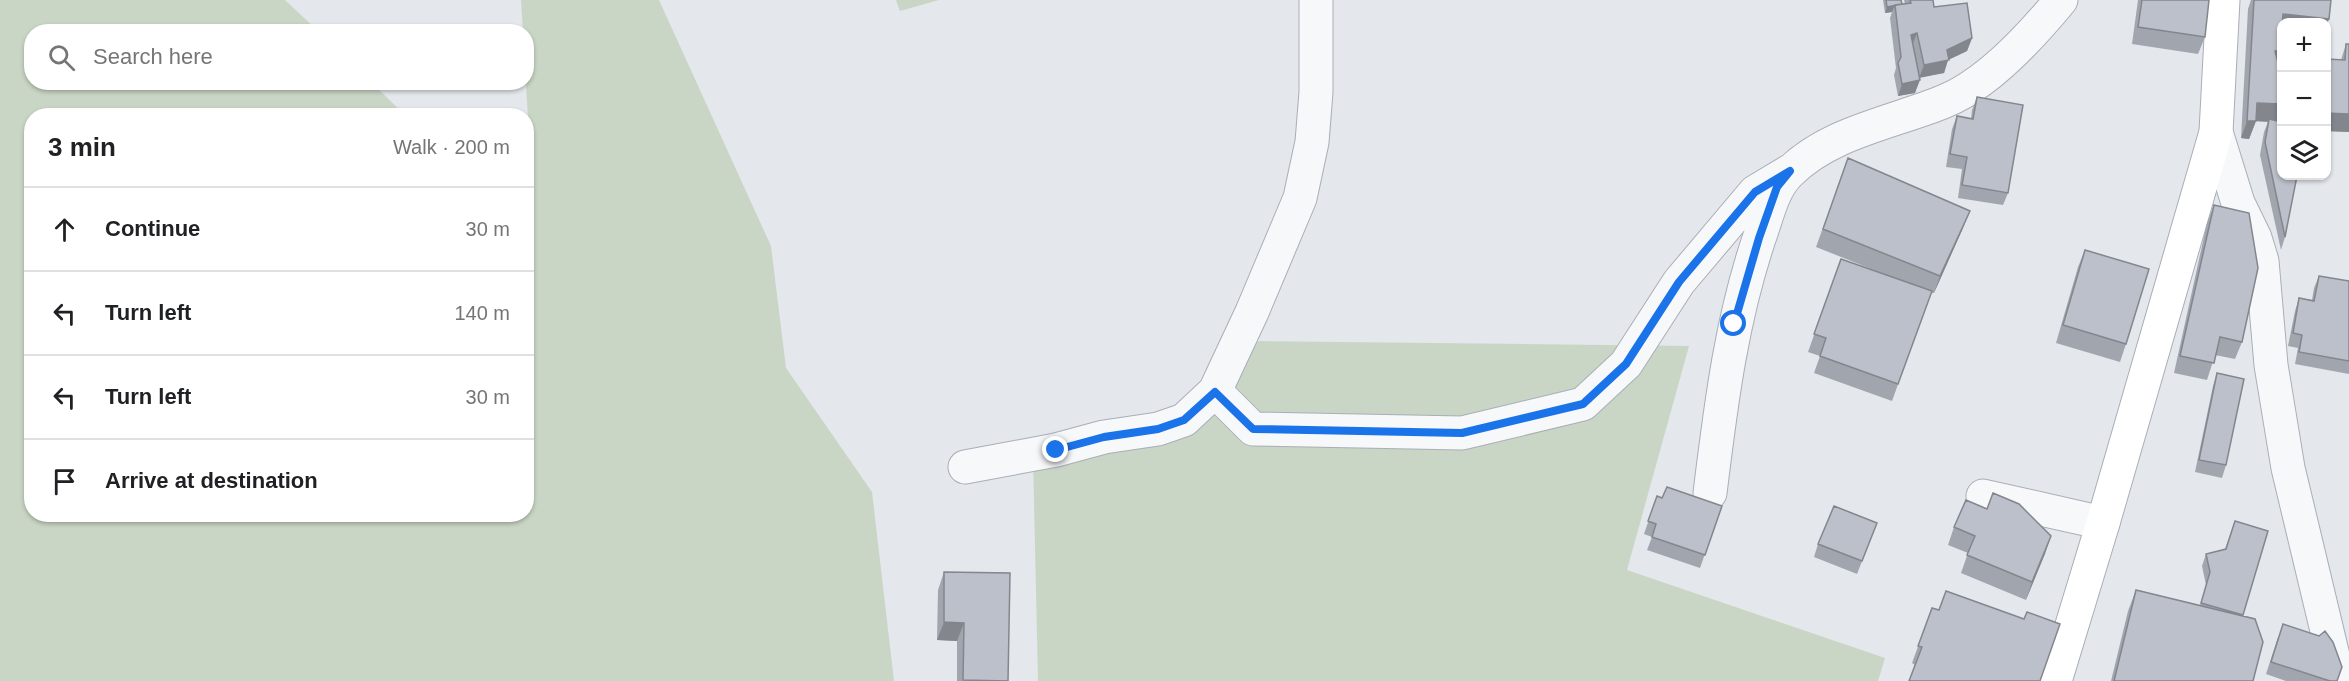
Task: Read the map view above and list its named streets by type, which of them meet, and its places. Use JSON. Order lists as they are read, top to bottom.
{
  "page": {
    "map_buttons": ["+", "−"],
    "search": "Search here",
    "heading": ["3 min", "Walk · 200 m"],
    "list": [
      ["Continue", "30 m"],
      ["Turn left", "140 m"],
      ["Turn left", "30 m"],
      "Arrive at destination"
    ]
  }
}
